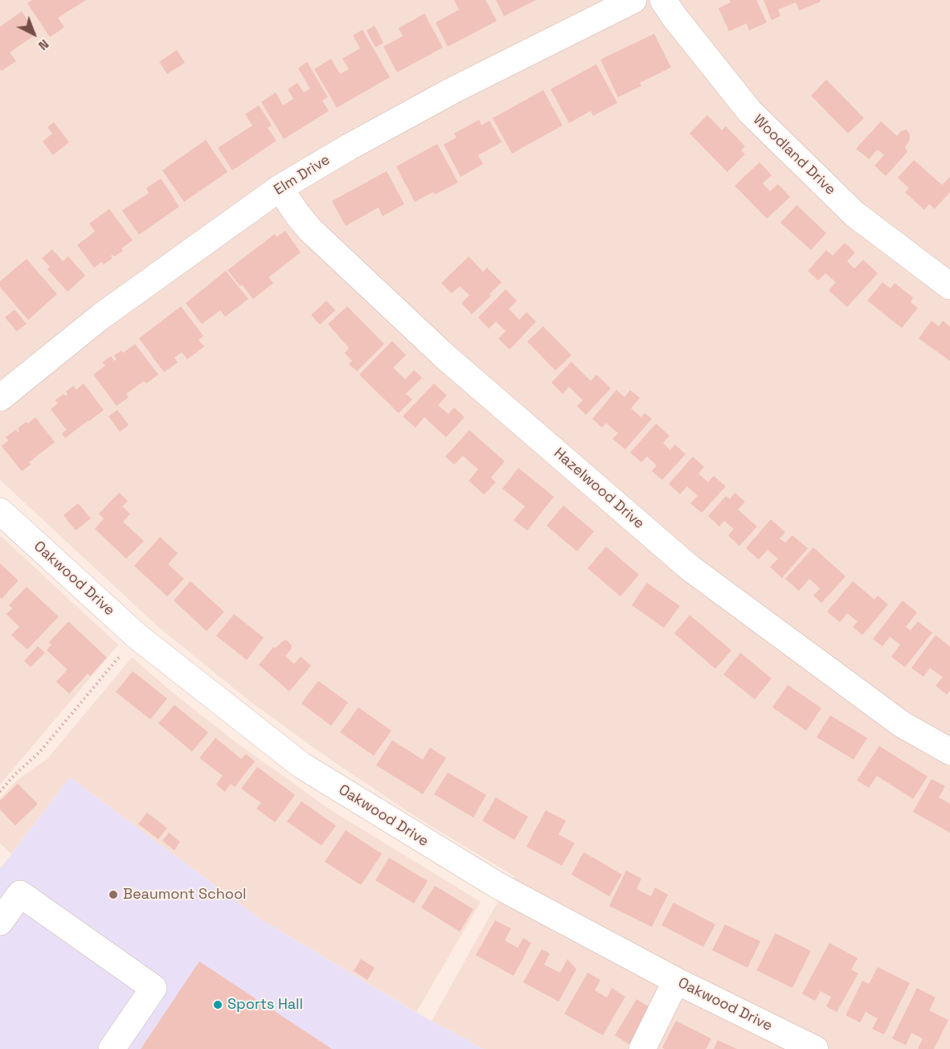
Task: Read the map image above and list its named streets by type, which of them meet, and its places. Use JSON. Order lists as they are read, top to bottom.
{
  "streets": {
    "street": [
      "Woodland Drive",
      "Elm Drive",
      "Hazelwood Drive",
      "Oakwood Drive"
    ]
  },
  "crossings": [
    ["Elm Drive", "Hazelwood Drive"]
  ],
  "places": ["Beaumont School", "Sports Hall"],
  "north": "bottom right"
}
